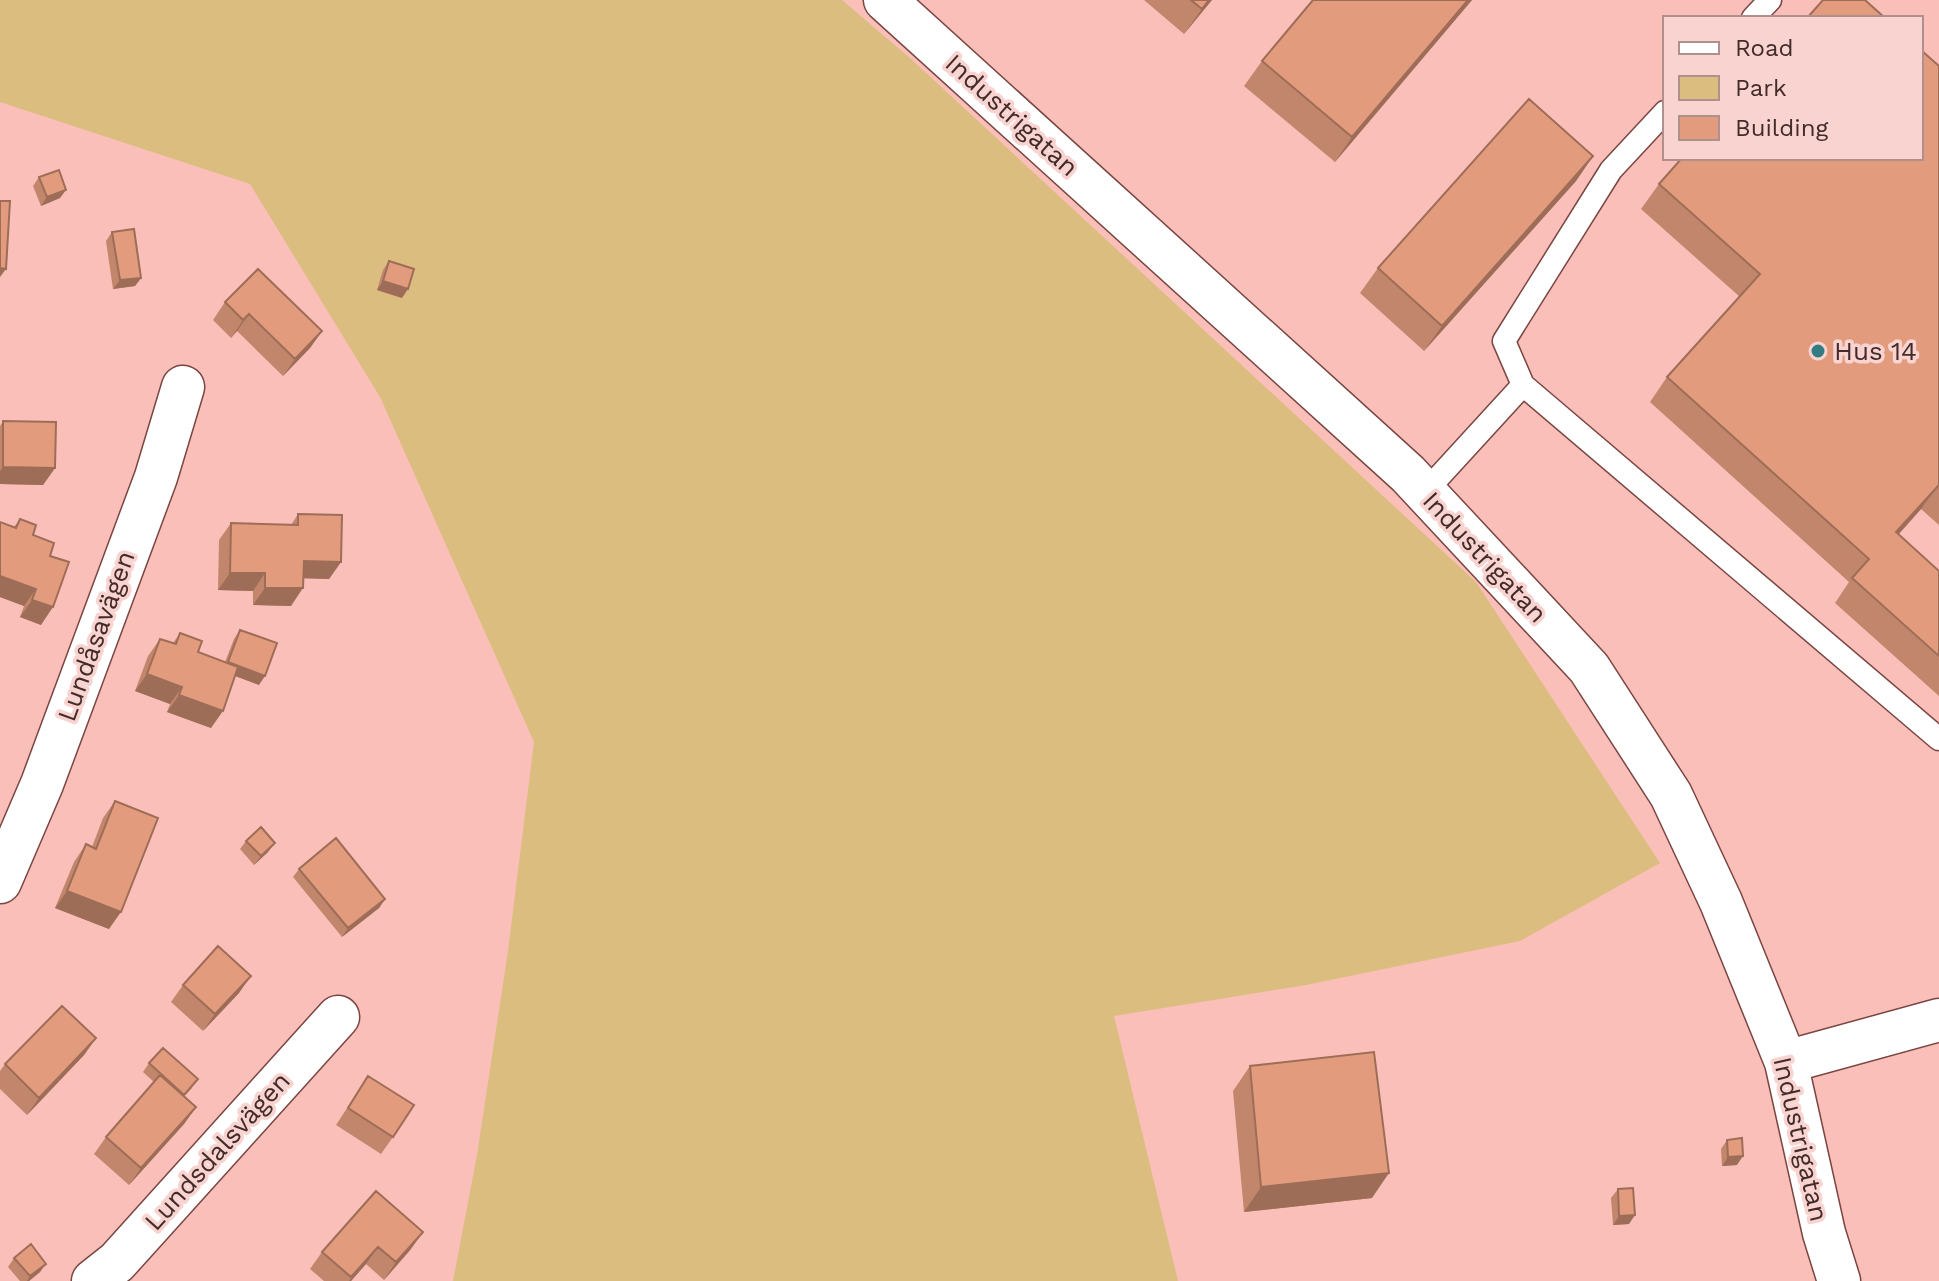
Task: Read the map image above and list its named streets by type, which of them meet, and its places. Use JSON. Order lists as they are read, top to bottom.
{
  "streets": {
    "street": ["Industrigatan", "Lundåsavägen", "Lundsdalsvägen"]
  },
  "places": ["Hus 14"],
  "legend": ["Road", "Park", "Building"]
}
